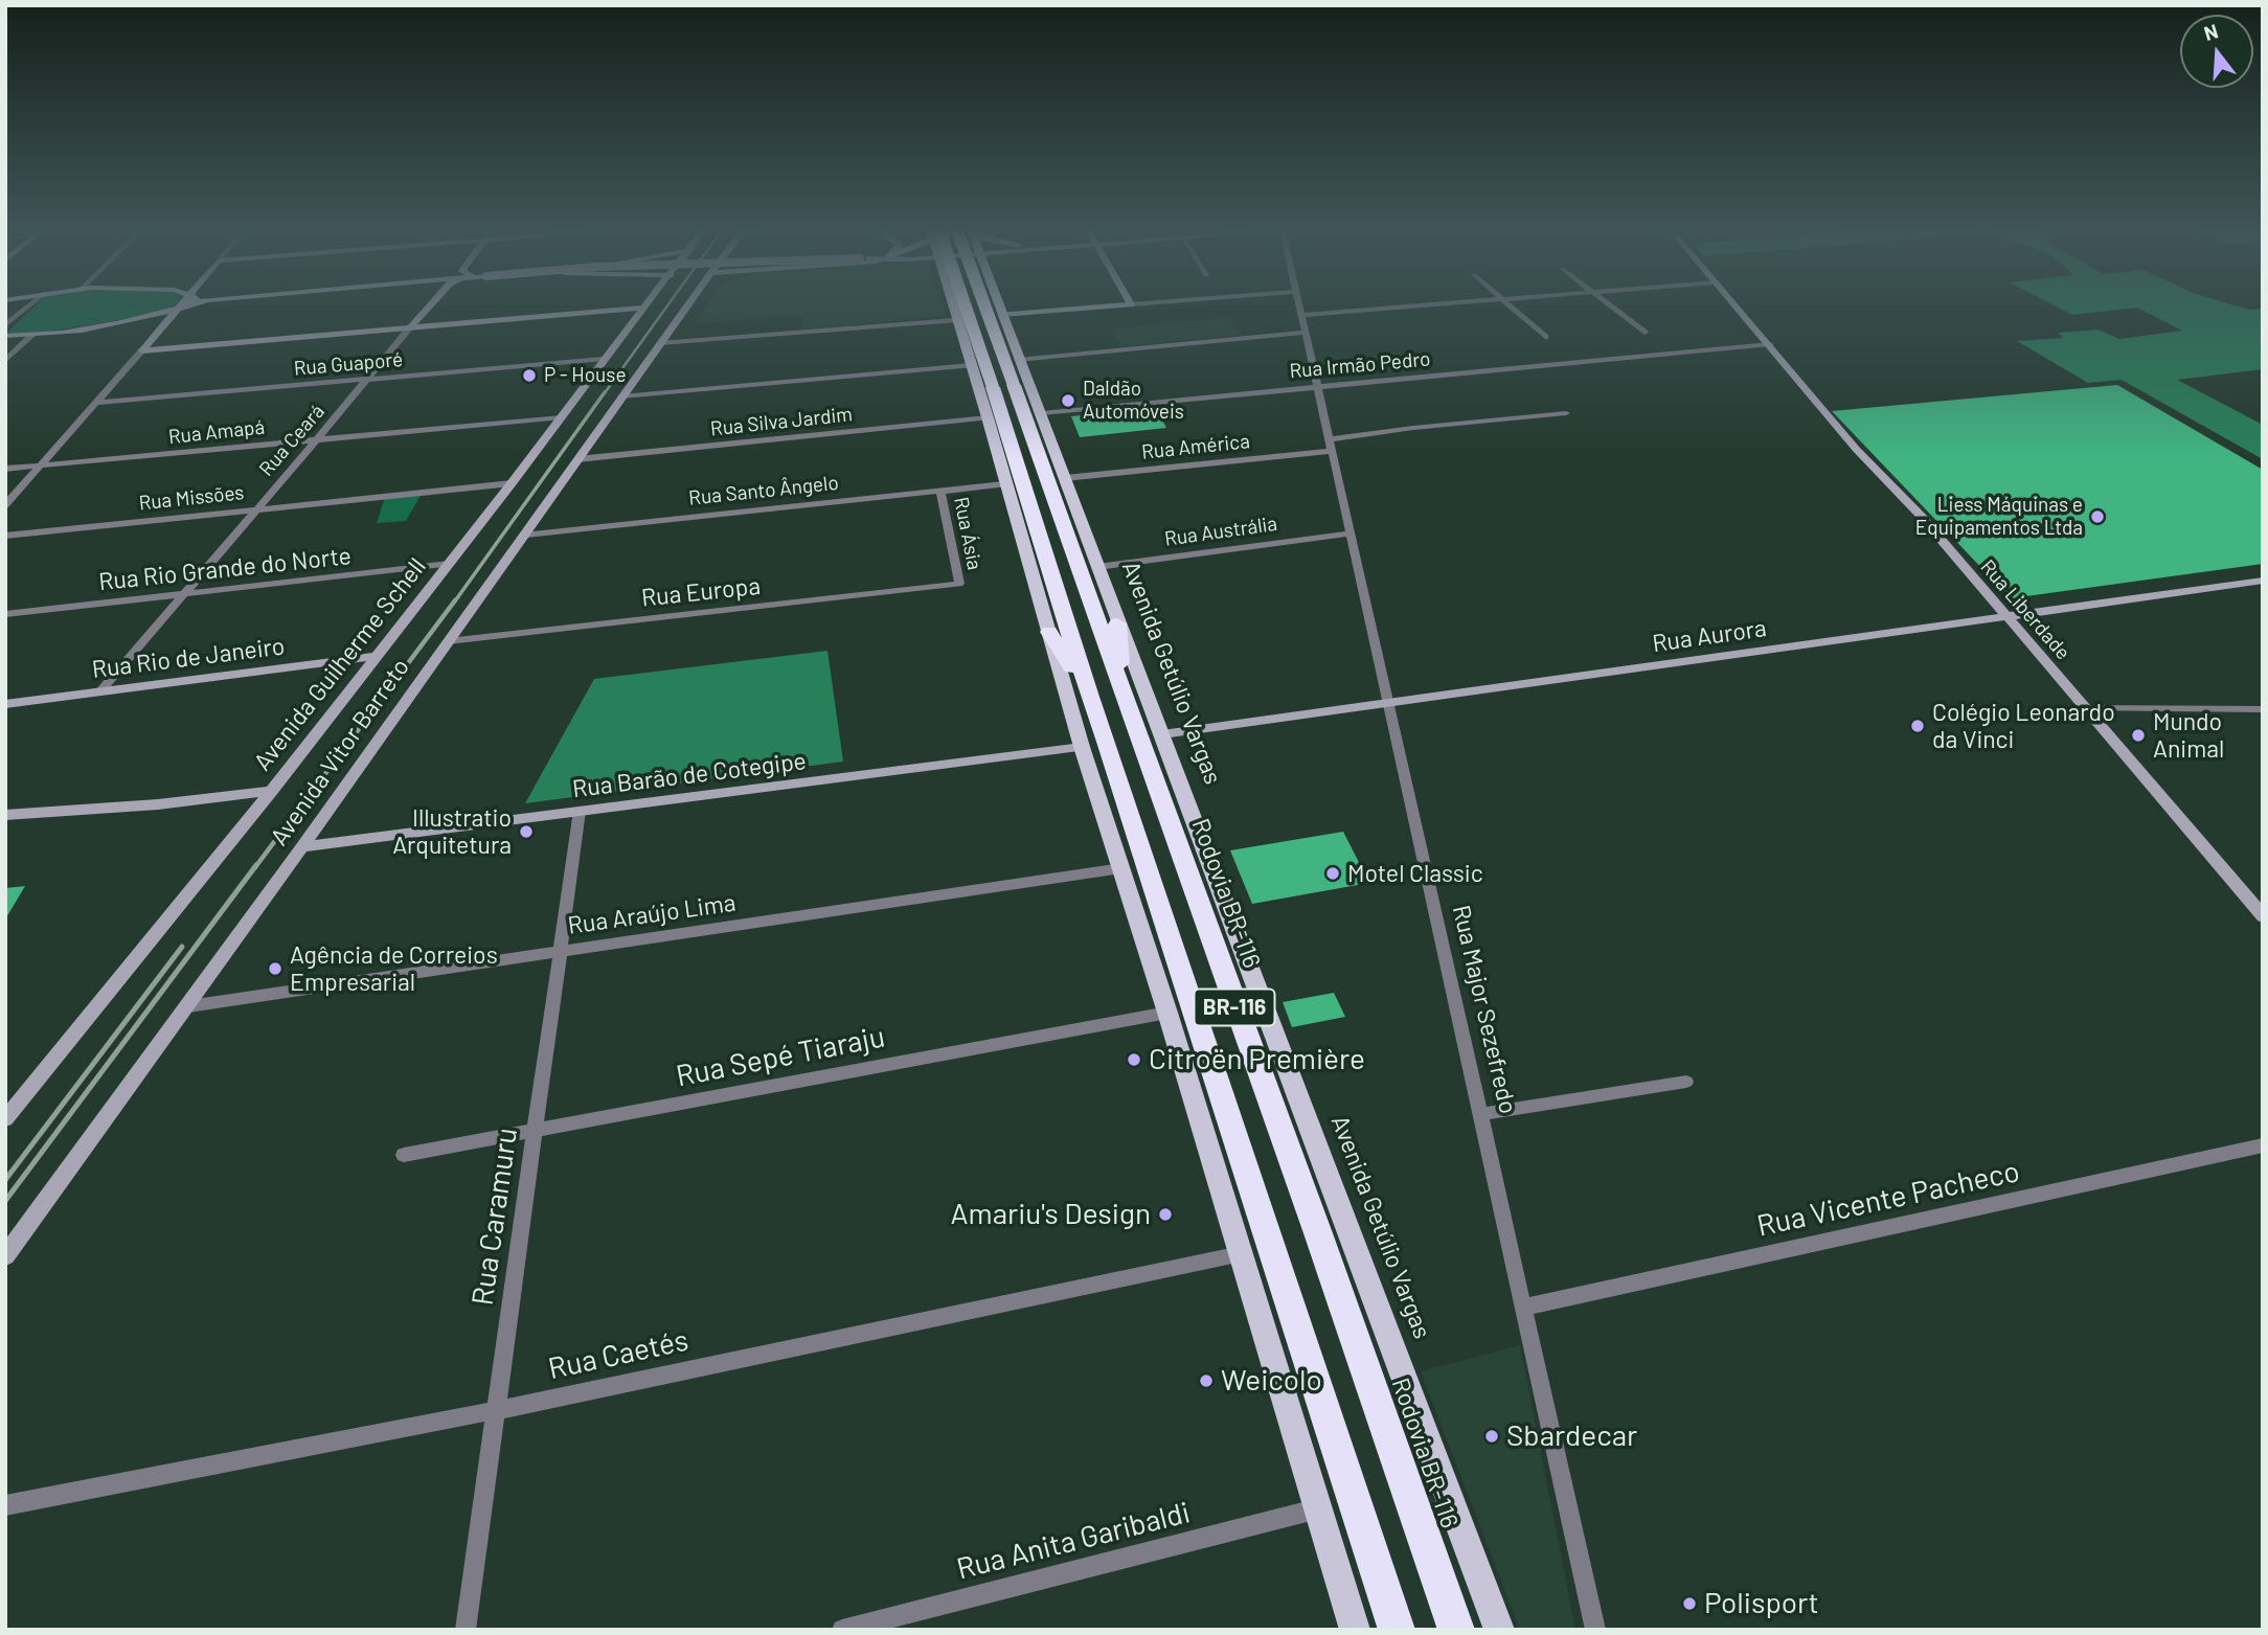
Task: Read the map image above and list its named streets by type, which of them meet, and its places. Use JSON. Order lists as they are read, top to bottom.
{
  "streets": {
    "highway": ["Rodovia BR-116", "BR-116"],
    "main road": [
      "Rua Ceará",
      "Rua Liberdade",
      "Rua Aurora",
      "Rua Rio de Janeiro",
      "Avenida Guilherme Schell",
      "Avenida Getúlio Vargas",
      "Avenida Vitor Barreto",
      "Rua Barão de Cotegipe"
    ],
    "street": [
      "Rua Guaporé",
      "Rua Irmão Pedro",
      "Rua Silva Jardim",
      "Rua Amapá",
      "Rua América",
      "Rua Santo Ângelo",
      "Rua Missões",
      "Rua Austrália",
      "Rua Ásia",
      "Rua Rio Grande do Norte",
      "Rua Europa",
      "Rua Araújo Lima",
      "Rua Major Sezefredo",
      "Rua Sepé Tiaraju",
      "Rua Vicente Pacheco",
      "Rua Caramuru",
      "Rua Caetés",
      "Rua Anita Garibaldi"
    ]
  },
  "crossings": [
    ["Rua Guaporé", "Rua Ceará"],
    ["Rua Guaporé", "Avenida Guilherme Schell"],
    ["Rua Irmão Pedro", "Rua Liberdade"],
    ["Rua Irmão Pedro", "Avenida Getúlio Vargas"],
    ["Rua Irmão Pedro", "Rua Major Sezefredo"],
    ["Rua Silva Jardim", "Avenida Vitor Barreto"],
    ["Rua Amapá", "Rua Ceará"],
    ["Rua Amapá", "Avenida Guilherme Schell"],
    ["Rua Ceará", "Rua Missões"],
    ["Rua Ceará", "Rua Rio Grande do Norte"],
    ["Rua Ceará", "Rua Rio de Janeiro"],
    ["Rua América", "Avenida Getúlio Vargas"],
    ["Rua América", "Rua Major Sezefredo"],
    ["Rua Santo Ângelo", "Rua Ásia"],
    ["Rua Santo Ângelo", "Avenida Vitor Barreto"],
    ["Rua Missões", "Avenida Guilherme Schell"],
    ["Rua Austrália", "Avenida Getúlio Vargas"],
    ["Rua Austrália", "Rua Major Sezefredo"],
    ["Rua Ásia", "Rua Europa"],
    ["Rua Rio Grande do Norte", "Avenida Guilherme Schell"],
    ["Rua Europa", "Avenida Vitor Barreto"],
    ["Rua Liberdade", "Rua Aurora"],
    ["Rua Aurora", "Avenida Getúlio Vargas"],
    ["Rua Aurora", "Rua Major Sezefredo"],
    ["Rua Rio de Janeiro", "Avenida Guilherme Schell"],
    ["Avenida Getúlio Vargas", "Rodovia BR-116"],
    ["Avenida Getúlio Vargas", "BR-116"],
    ["Avenida Vitor Barreto", "Rua Barão de Cotegipe"],
    ["Avenida Vitor Barreto", "Rua Araújo Lima"],
    ["Rua Barão de Cotegipe", "Rua Caramuru"],
    ["Rodovia BR-116", "BR-116"],
    ["Rua Araújo Lima", "Rua Caramuru"],
    ["Rua Major Sezefredo", "Rua Vicente Pacheco"],
    ["Rua Sepé Tiaraju", "Rua Caramuru"],
    ["Rua Caramuru", "Rua Caetés"]
  ],
  "places": [
    "P - House",
    "Daldão Automóveis",
    "Liess Máquinas e Equipamentos Ltda",
    "Colégio Leonardo da Vinci",
    "Mundo Animal",
    "Illustratio Arquitetura",
    "Motel Classic",
    "Agência de Correios Empresarial",
    "Citroën Première",
    "Amariu's Design",
    "Weicolo",
    "Sbardecar",
    "Polisport"
  ],
  "north": "top"
}
